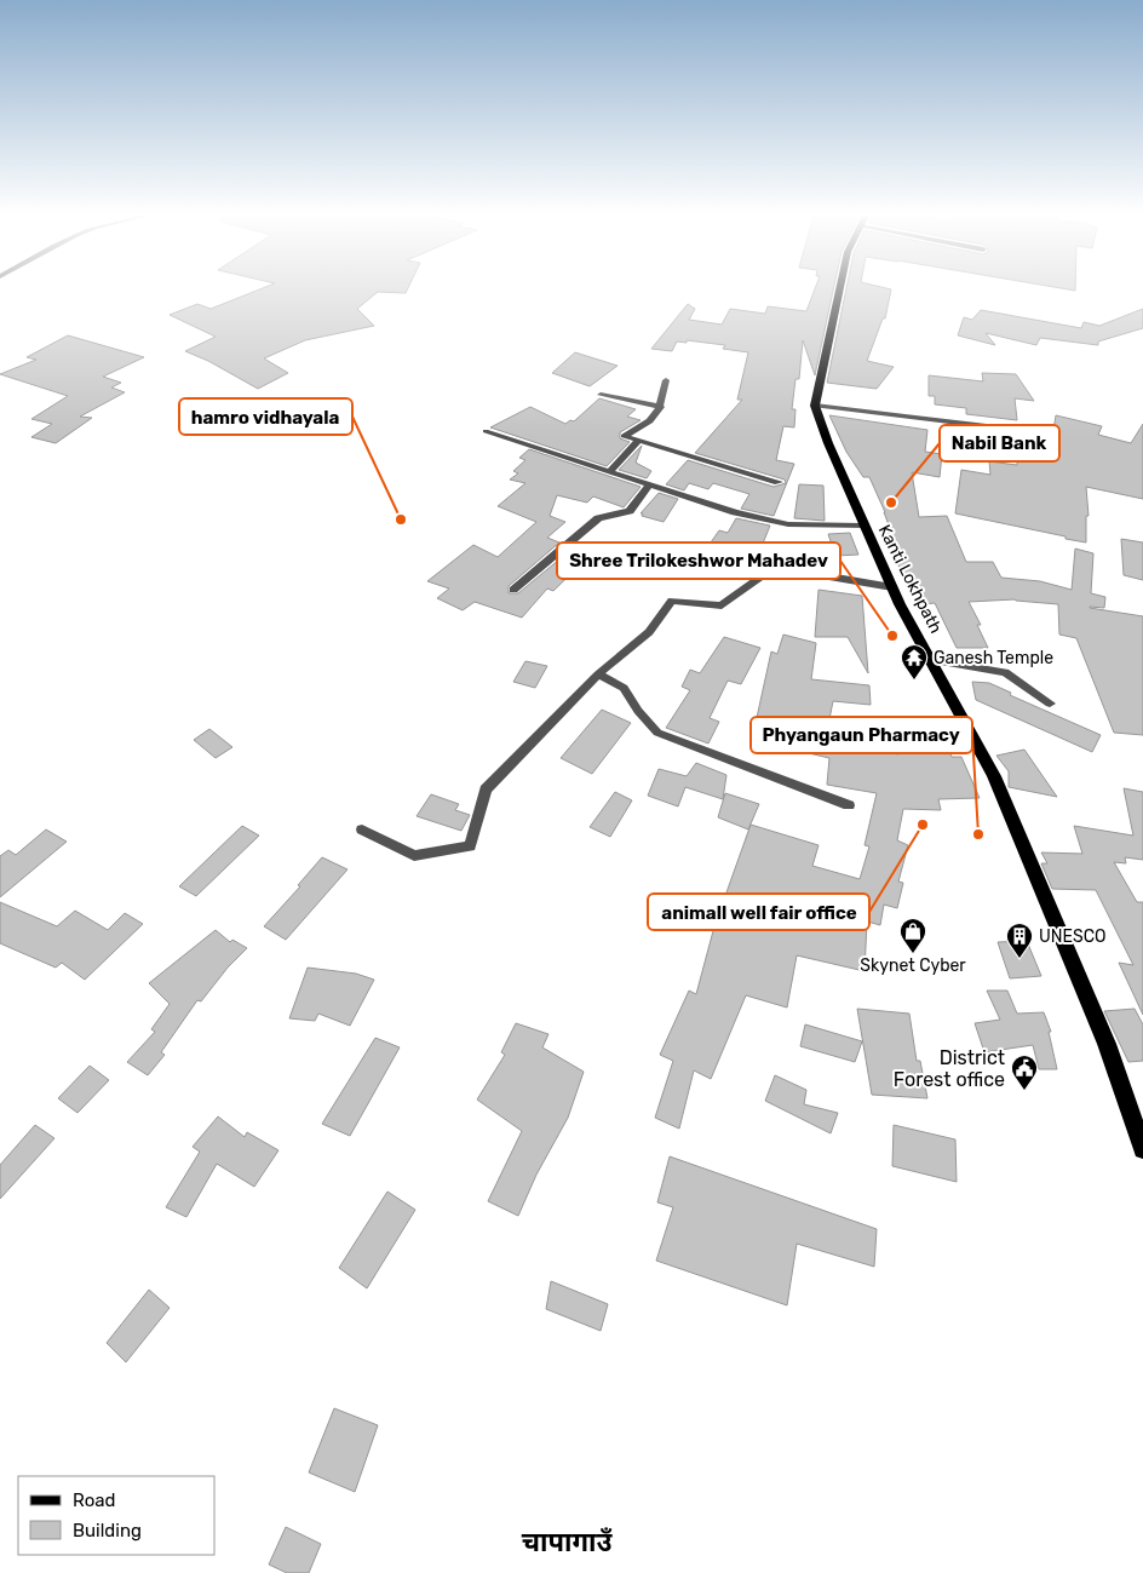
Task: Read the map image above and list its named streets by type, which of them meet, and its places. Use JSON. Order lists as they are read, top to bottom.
{
  "streets": {
    "main road": ["Kanti Lokhpath"]
  },
  "districts": ["चापागाउँ"],
  "places": {
    "other": [
      "Nabil Bank",
      "hamro vidhayala",
      "Shree Trilokeshwor Mahadev",
      "animall well fair office",
      "Phyangaun Pharmacy"
    ],
    "temple": ["Ganesh Temple"],
    "shop": ["Skynet Cyber"],
    "building": ["UNESCO"],
    "public building": ["District Forest office"]
  },
  "legend": ["Road", "Building"]
}
